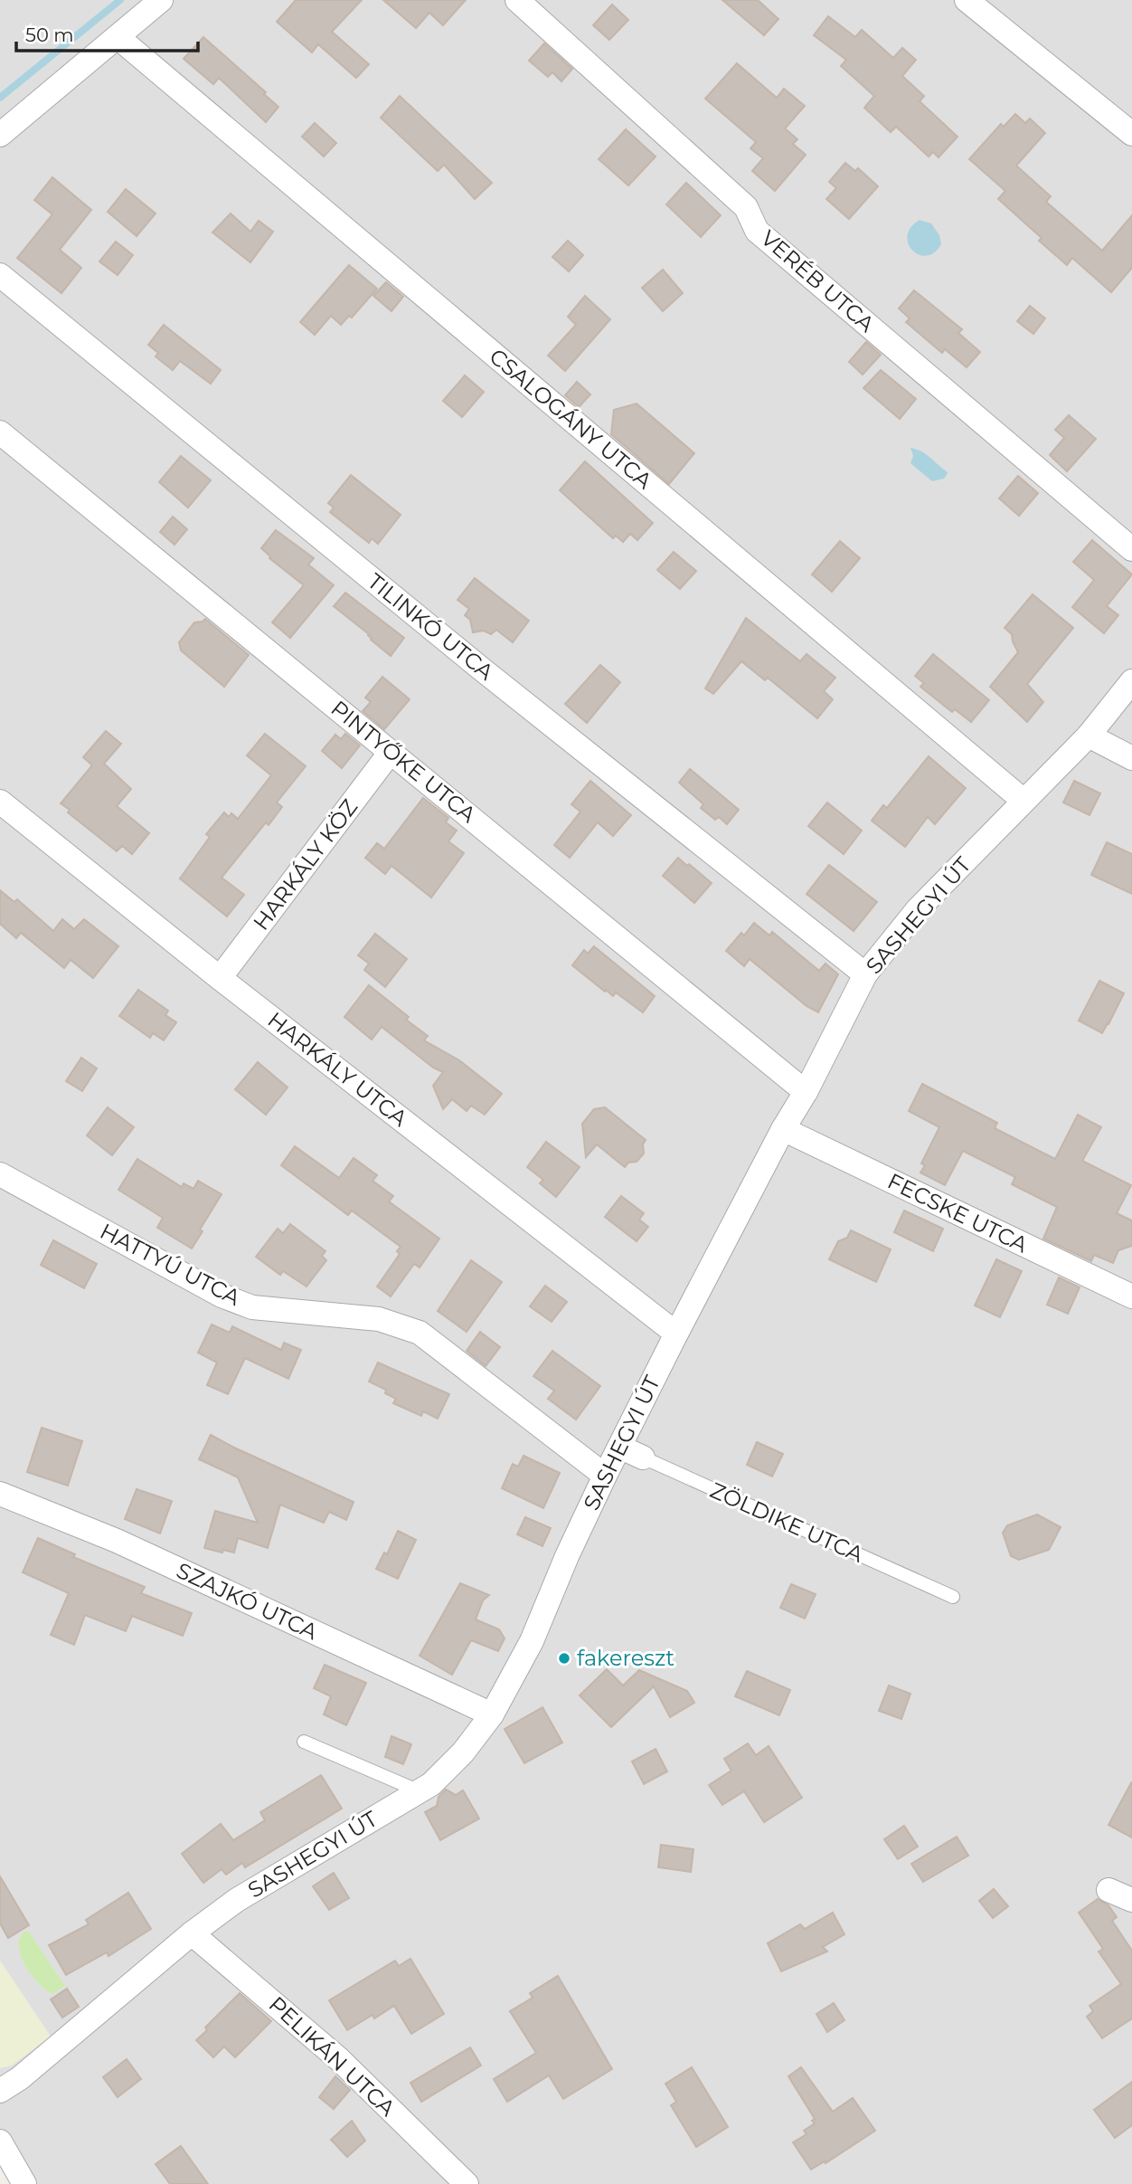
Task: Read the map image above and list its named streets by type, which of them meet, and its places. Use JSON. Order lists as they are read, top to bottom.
{
  "streets": {
    "street": [
      "VERÉB UTCA",
      "CSALOGÁNY UTCA",
      "TILINKÓ UTCA",
      "PINTYŐKE UTCA",
      "HARKÁLY KÖZ",
      "SASHEGYI ÚT",
      "HARKÁLY UTCA",
      "FECSKE UTCA",
      "HATTYÚ UTCA",
      "ZÖLDIKE UTCA",
      "SZAJKÓ UTCA",
      "PELIKÁN UTCA"
    ]
  },
  "crossings": [
    ["CSALOGÁNY UTCA", "SASHEGYI ÚT"],
    ["TILINKÓ UTCA", "SASHEGYI ÚT"],
    ["PINTYŐKE UTCA", "HARKÁLY KÖZ"],
    ["PINTYŐKE UTCA", "SASHEGYI ÚT"],
    ["HARKÁLY KÖZ", "HARKÁLY UTCA"],
    ["SASHEGYI ÚT", "HARKÁLY UTCA"],
    ["SASHEGYI ÚT", "FECSKE UTCA"],
    ["SASHEGYI ÚT", "HATTYÚ UTCA"],
    ["SASHEGYI ÚT", "ZÖLDIKE UTCA"],
    ["SASHEGYI ÚT", "SZAJKÓ UTCA"],
    ["SASHEGYI ÚT", "PELIKÁN UTCA"]
  ],
  "places": ["fakereszt"],
  "scale_bar": "50 m"
}
